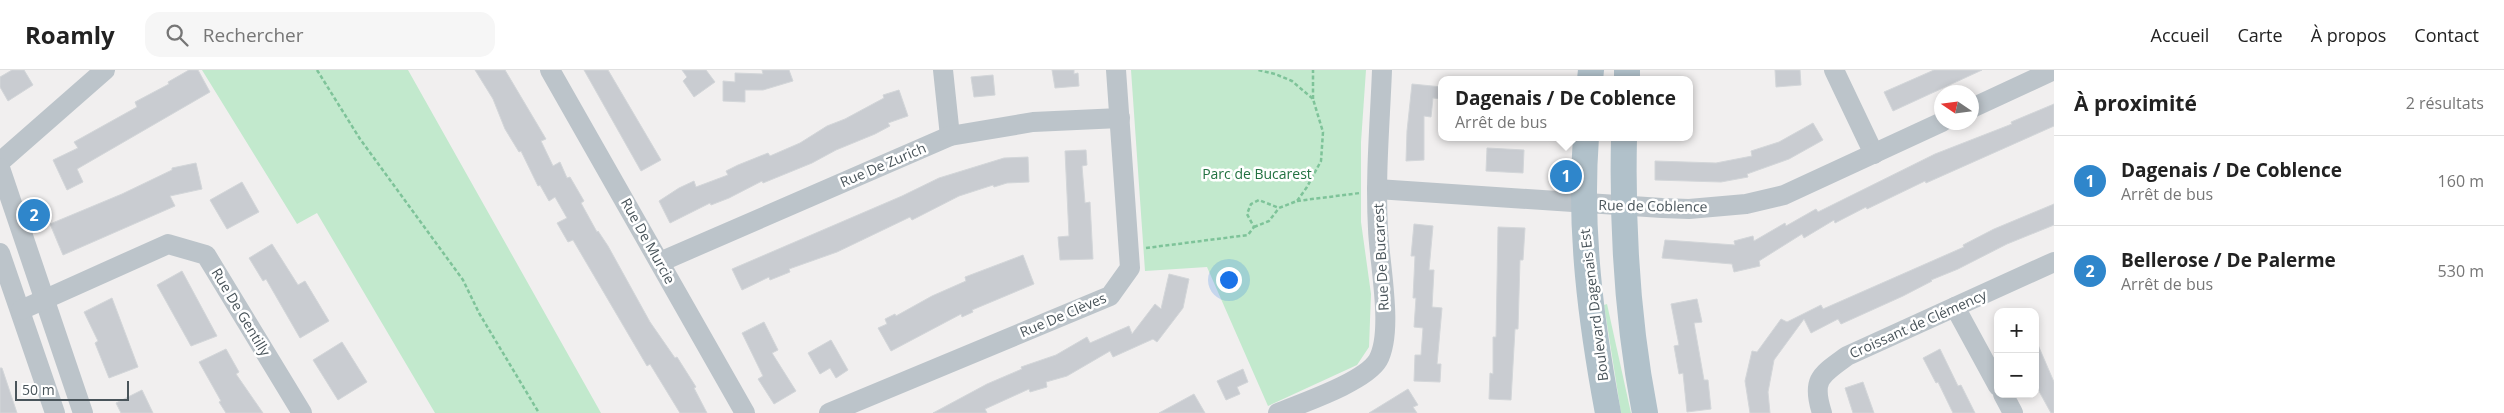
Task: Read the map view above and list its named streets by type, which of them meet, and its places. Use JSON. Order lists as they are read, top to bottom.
{
  "streets": {
    "main road": ["Boulevard Dagenais Est"],
    "street": [
      "Rue De Zurich",
      "Rue de Coblence",
      "Rue De Murcie",
      "Rue De Bucarest",
      "Rue De Gentilly",
      "Rue De Clèves",
      "Croissant de Clémency"
    ]
  },
  "crossings": [
    ["Rue De Zurich", "Rue De Murcie"],
    ["Rue De Zurich", "Rue De Clèves"],
    ["Rue de Coblence", "Rue De Bucarest"],
    ["Rue de Coblence", "Boulevard Dagenais Est"]
  ],
  "parks": ["Parc de Bucarest"],
  "scale_bar": "50 m",
  "north": "left",
  "page": {
    "header": "Roamly",
    "search": "Rechercher",
    "nav": [
      "Accueil",
      "Carte",
      "À propos",
      "Contact"
    ],
    "heading": ["À proximité", "2 résultats"],
    "popup": ["Dagenais / De Coblence", "Arrêt de bus"],
    "list": [
      {
        "mark": "1",
        "name": "Dagenais / De Coblence",
        "note": "Arrêt de bus",
        "value": "160 m"
      },
      {
        "mark": "2",
        "name": "Bellerose / De Palerme",
        "note": "Arrêt de bus",
        "value": "530 m"
      }
    ],
    "pins": ["1", "2"],
    "map_buttons": ["+", "−"],
    "scale": "50 m"
  }
}
